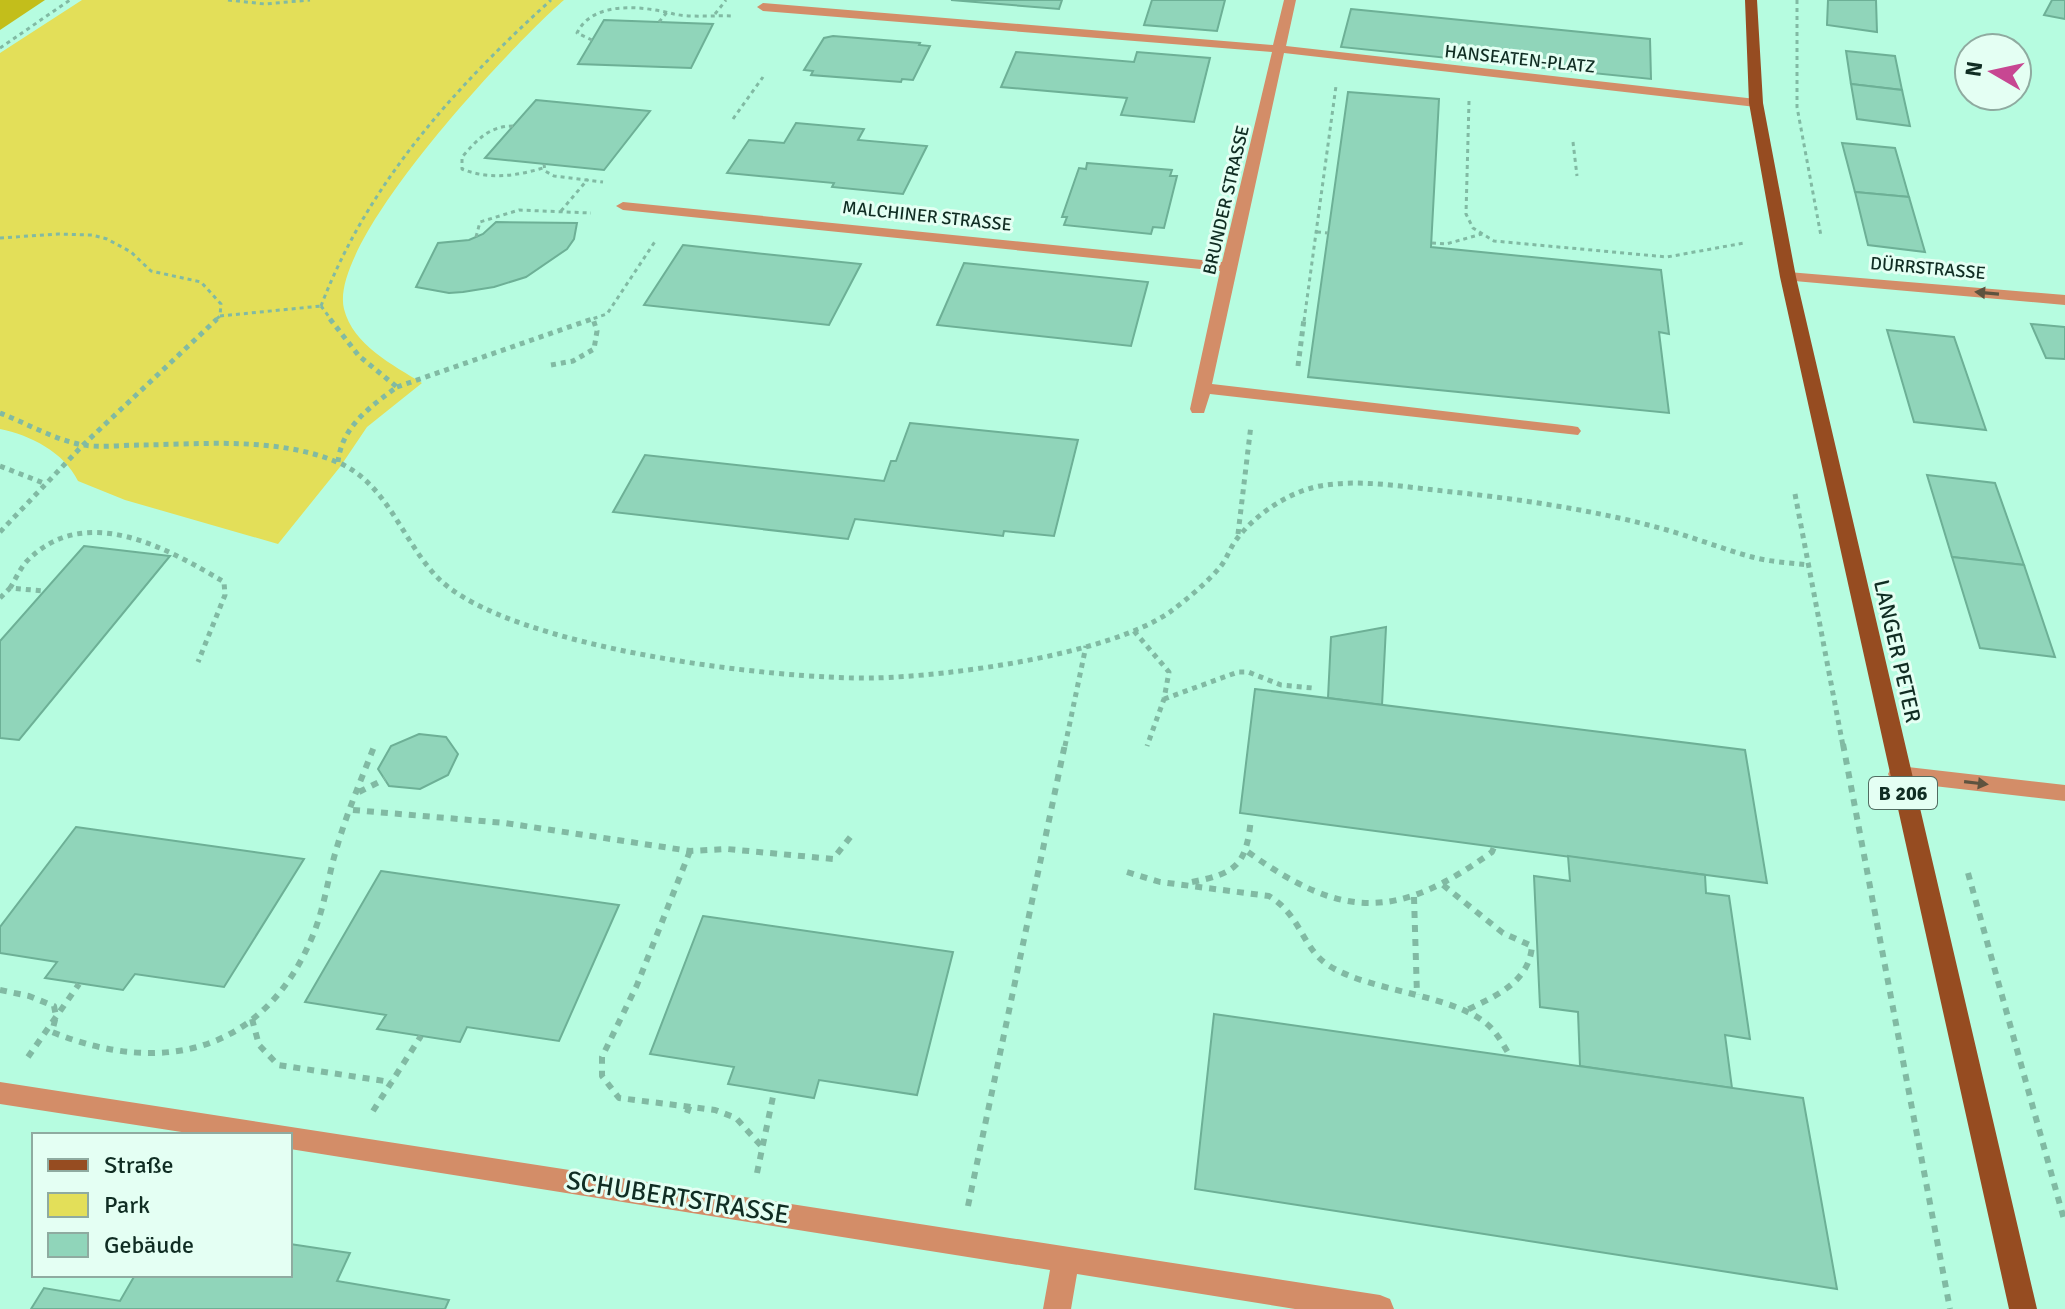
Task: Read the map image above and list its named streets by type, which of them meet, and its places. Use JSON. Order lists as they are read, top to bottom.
{
  "streets": {
    "main road": ["LANGER PETER", "B 206"],
    "street": [
      "HANSEATEN-PLATZ",
      "BRUNDER STRASSE",
      "MALCHINER STRASSE",
      "DÜRRSTRASSE",
      "SCHUBERTSTRASSE"
    ]
  },
  "crossings": [
    ["HANSEATEN-PLATZ", "BRUNDER STRASSE"],
    ["HANSEATEN-PLATZ", "LANGER PETER"],
    ["BRUNDER STRASSE", "MALCHINER STRASSE"],
    ["DÜRRSTRASSE", "LANGER PETER"]
  ],
  "one_way": ["DÜRRSTRASSE"],
  "legend": ["Straße", "Park", "Gebäude"],
  "north": "left"
}
